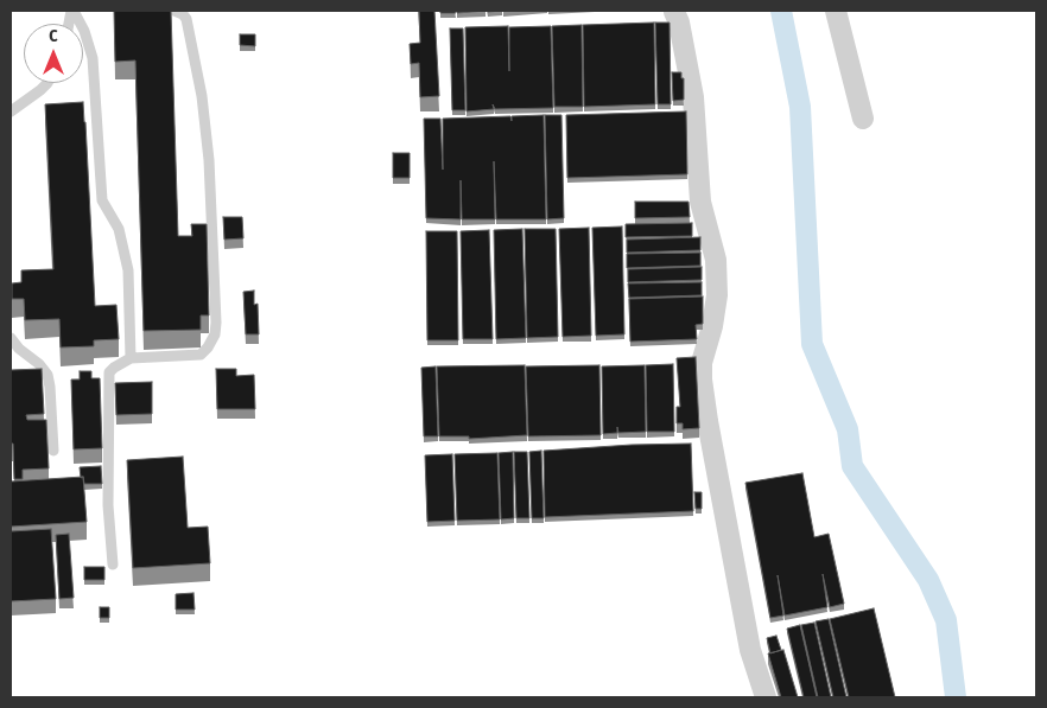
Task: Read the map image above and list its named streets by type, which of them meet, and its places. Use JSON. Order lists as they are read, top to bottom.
{
  "north": "top"
}
